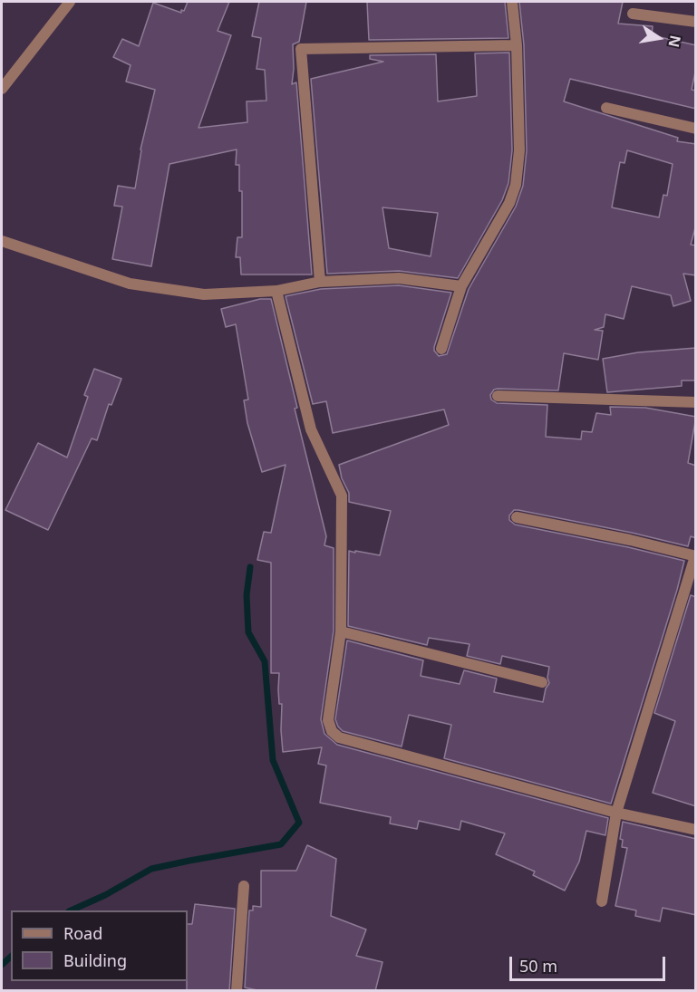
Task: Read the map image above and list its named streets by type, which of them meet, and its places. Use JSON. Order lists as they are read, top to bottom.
{
  "legend": ["Road", "Building"],
  "scale_bar": "50 m",
  "north": "right"
}
